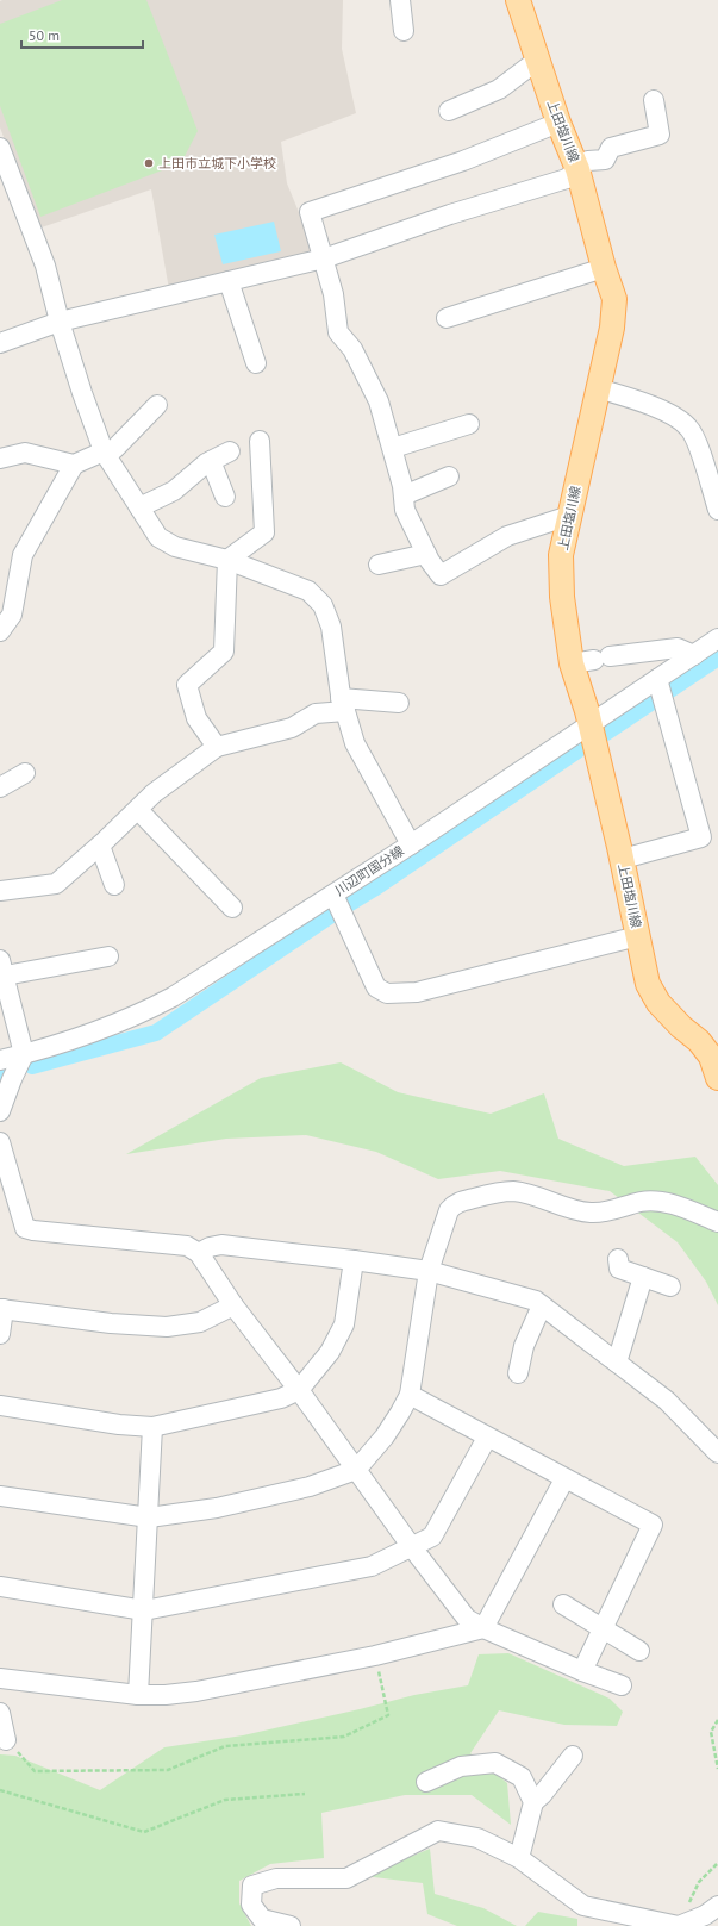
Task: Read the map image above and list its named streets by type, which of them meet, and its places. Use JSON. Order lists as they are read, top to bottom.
{
  "streets": {
    "main road": ["上田塩川線"],
    "street": ["川辺町国分線"]
  },
  "crossings": [
    ["上田塩川線", "川辺町国分線"]
  ],
  "places": ["上田市立城下小学校"],
  "scale_bar": "50 m"
}
